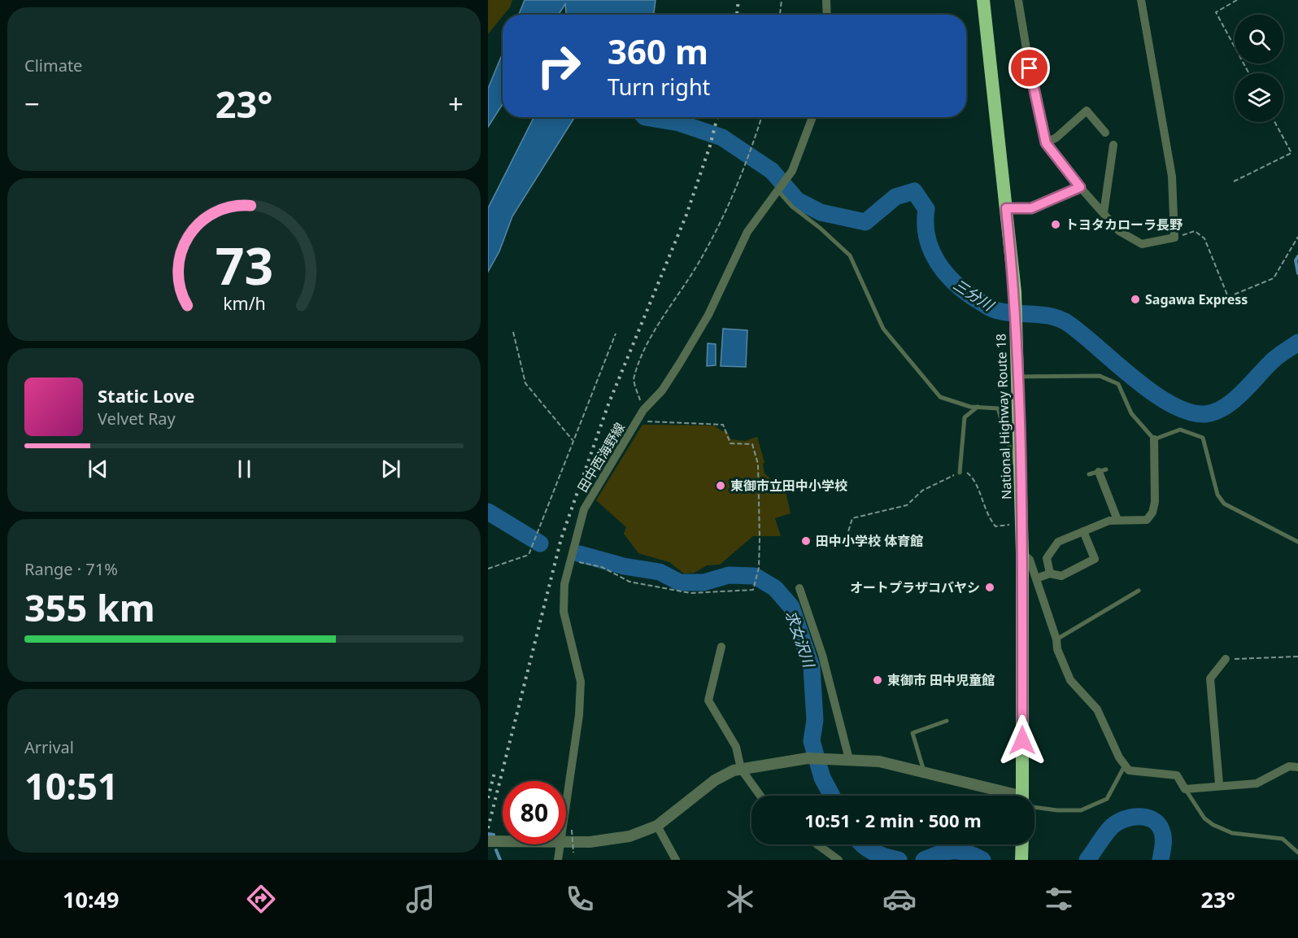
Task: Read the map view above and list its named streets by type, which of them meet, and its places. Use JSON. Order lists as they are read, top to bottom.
{
  "streets": {
    "highway": ["National Highway Route 18"],
    "street": ["田中西海野線"]
  },
  "water": ["三分川", "求女沢川"],
  "places": [
    "トヨタカローラ長野",
    "Sagawa Express",
    "東御市立田中小学校",
    "田中小学校 体育館",
    "オートプラザコバヤシ",
    "東御市 田中児童館"
  ],
  "page": {
    "tile": [
      "Climate",
      ["Range · 71%", "355 km"],
      ["Arrival", "10:51"]
    ],
    "turn": ["360 m", "Turn right"],
    "heat": ["−", "23°", "+"],
    "song": ["Static Love", "Velvet Ray"],
    "limit": "80",
    "trip": "10:51 · 2 min · 500 m",
    "tabs": ["10:49", "23°"],
    "gauge": ["73", "km/h"]
  }
}
